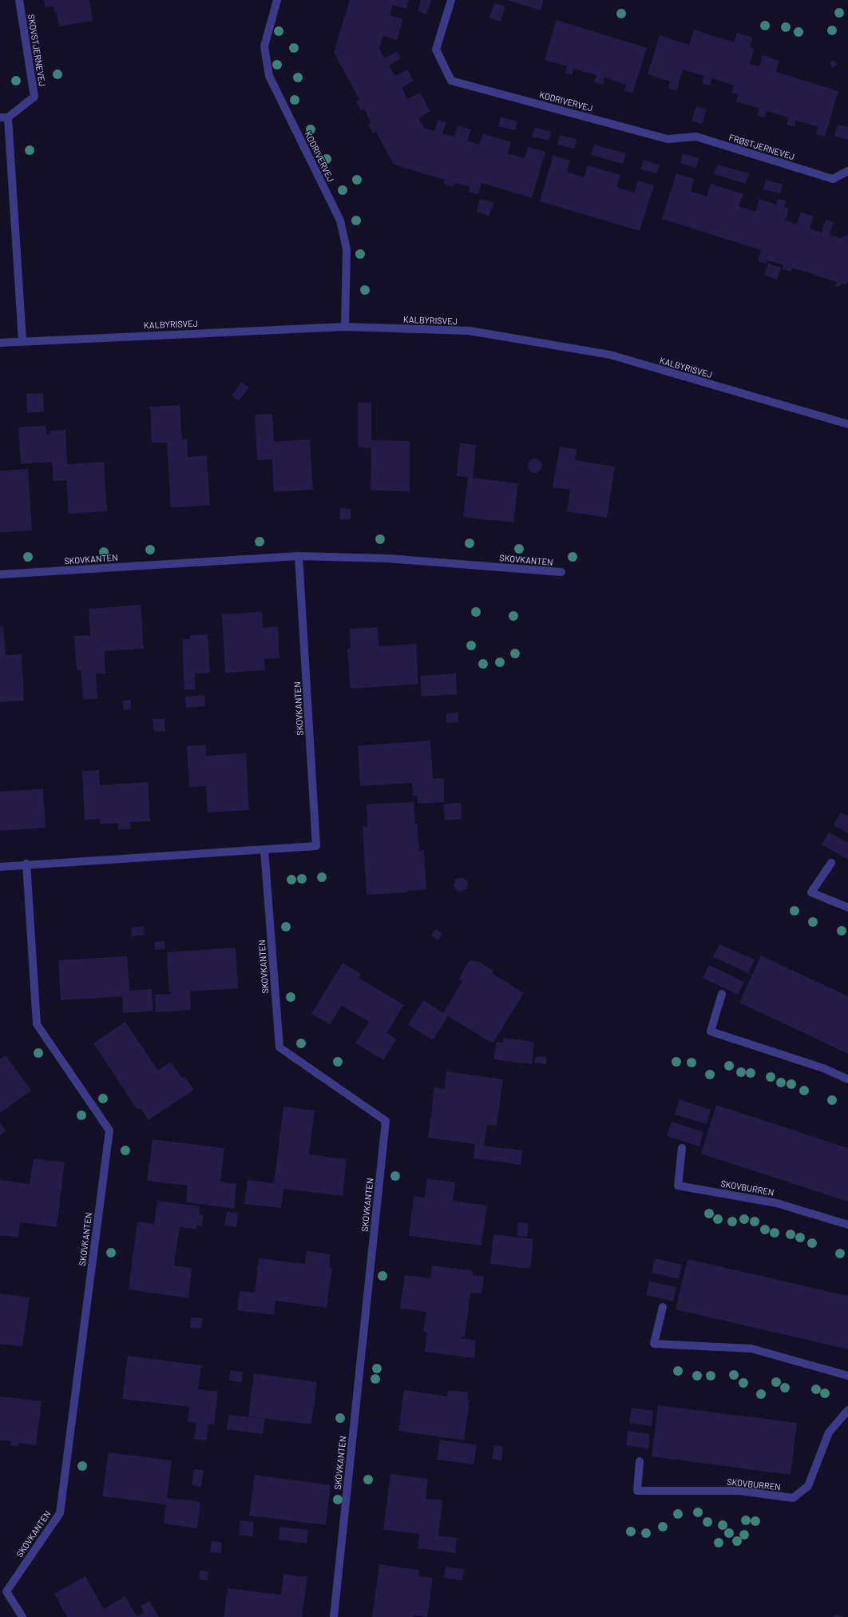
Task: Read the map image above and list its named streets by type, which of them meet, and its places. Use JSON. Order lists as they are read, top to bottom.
{
  "streets": {
    "street": [
      "SKOVSTJERNEVEJ",
      "KODRIVERVEJ",
      "FRØSTJERNEVEJ",
      "KALBYRISVEJ",
      "SKOVKANTEN",
      "SKOVBURREN"
    ]
  },
  "crossings": [
    ["SKOVSTJERNEVEJ", "KALBYRISVEJ"],
    ["KODRIVERVEJ", "FRØSTJERNEVEJ"],
    ["KODRIVERVEJ", "KALBYRISVEJ"]
  ]
}
